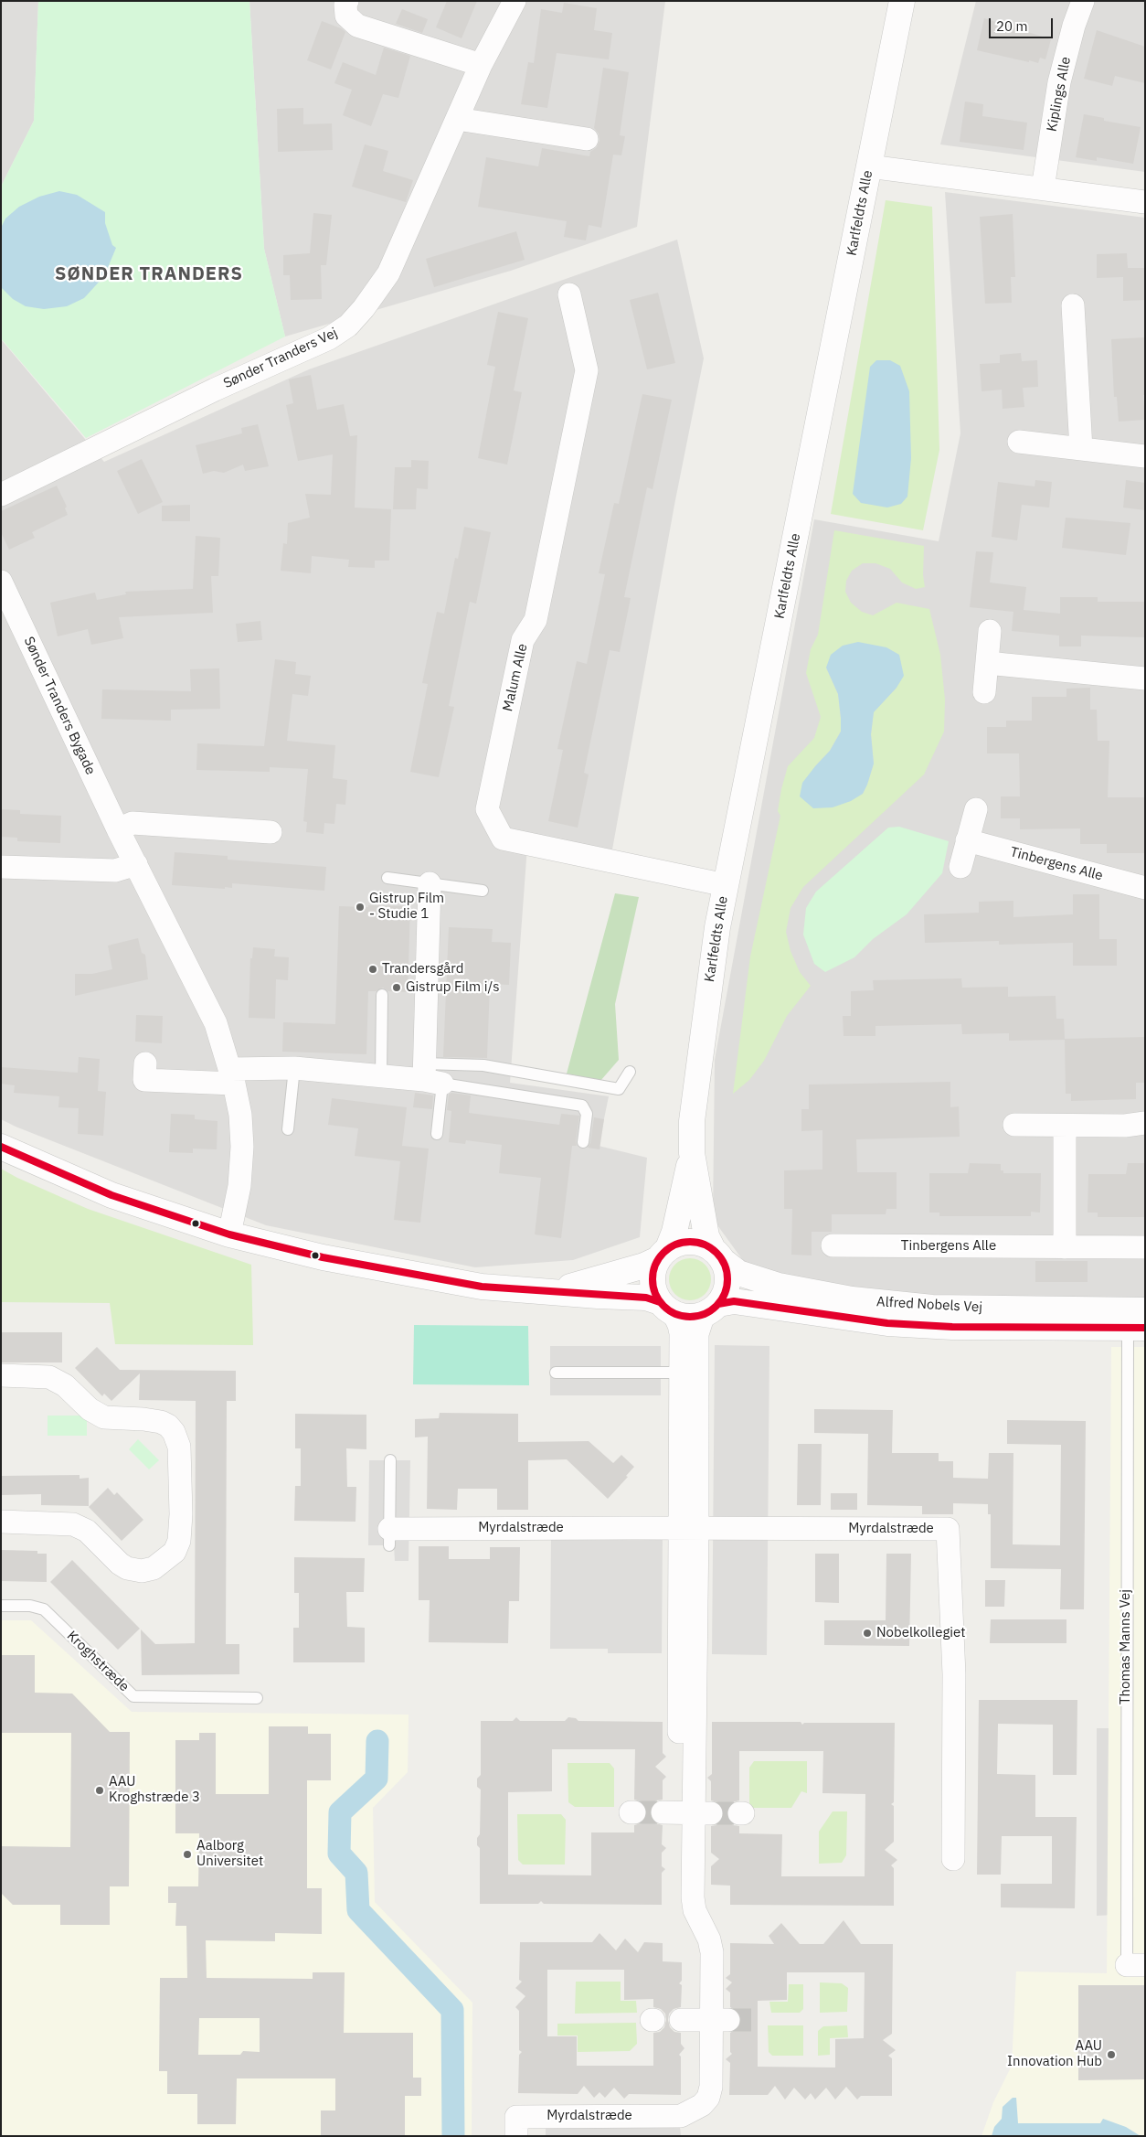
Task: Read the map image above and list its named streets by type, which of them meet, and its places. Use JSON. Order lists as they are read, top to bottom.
{
  "streets": {
    "street": [
      "Kiplings Alle",
      "Karlfeldts Alle",
      "Sønder Tranders Vej",
      "Malum Alle",
      "Sønder Tranders Bygade",
      "Tinbergens Alle",
      "Alfred Nobels Vej",
      "Myrdalstræde"
    ],
    "lane": ["Thomas Manns Vej", "Kroghstræde"]
  },
  "crossings": [
    ["Karlfeldts Alle", "Malum Alle"],
    ["Karlfeldts Alle", "Alfred Nobels Vej"],
    ["Karlfeldts Alle", "Myrdalstræde"],
    ["Alfred Nobels Vej", "Myrdalstræde"],
    ["Alfred Nobels Vej", "Thomas Manns Vej"]
  ],
  "districts": ["SØNDER TRANDERS"],
  "places": [
    "Gistrup Film - Studie 1",
    "Trandersgård",
    "Gistrup Film i/s",
    "Nobelkollegiet",
    "AAU Kroghstræde 3",
    "Aalborg Universitet",
    "AAU Innovation Hub"
  ],
  "scale_bar": "20 m"
}
